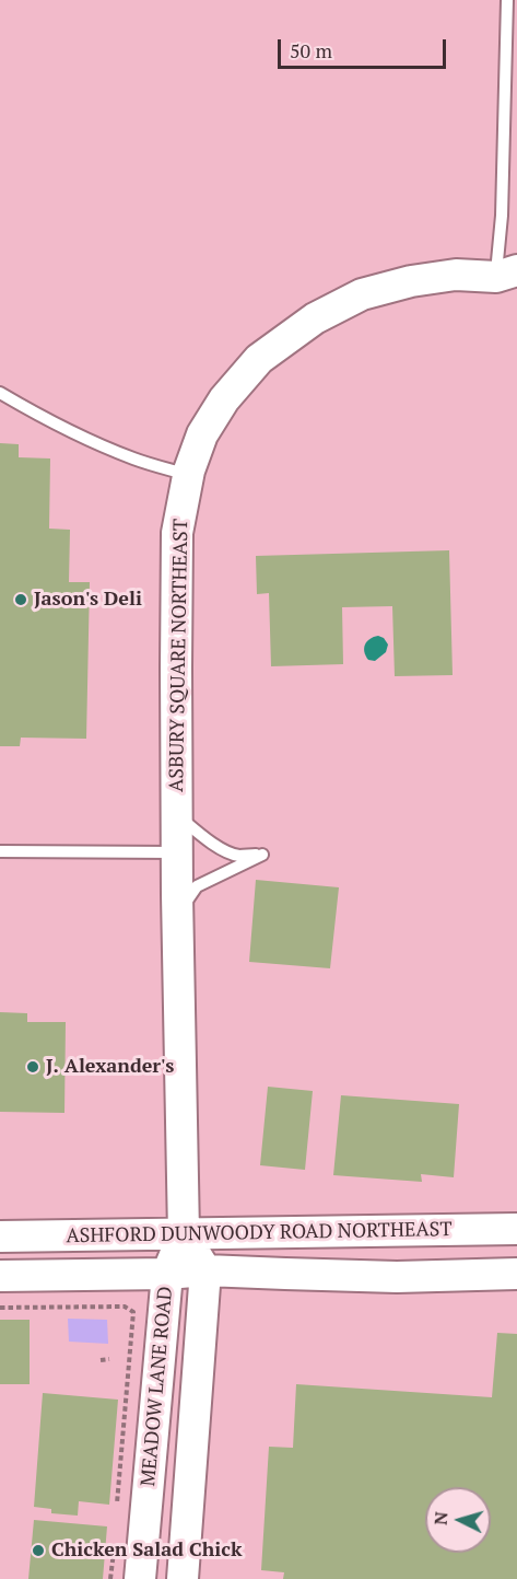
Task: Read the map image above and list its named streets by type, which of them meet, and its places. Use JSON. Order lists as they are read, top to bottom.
{
  "streets": {
    "street": ["ASBURY SQUARE NORTHEAST", "ASHFORD DUNWOODY ROAD NORTHEAST", "MEADOW LANE ROAD"]
  },
  "crossings": [
    ["ASBURY SQUARE NORTHEAST", "ASHFORD DUNWOODY ROAD NORTHEAST"],
    ["ASBURY SQUARE NORTHEAST", "MEADOW LANE ROAD"],
    ["ASHFORD DUNWOODY ROAD NORTHEAST", "MEADOW LANE ROAD"]
  ],
  "places": ["Jason's Deli", "J. Alexander's", "Chicken Salad Chick"],
  "scale_bar": "50 m",
  "north": "left"
}
